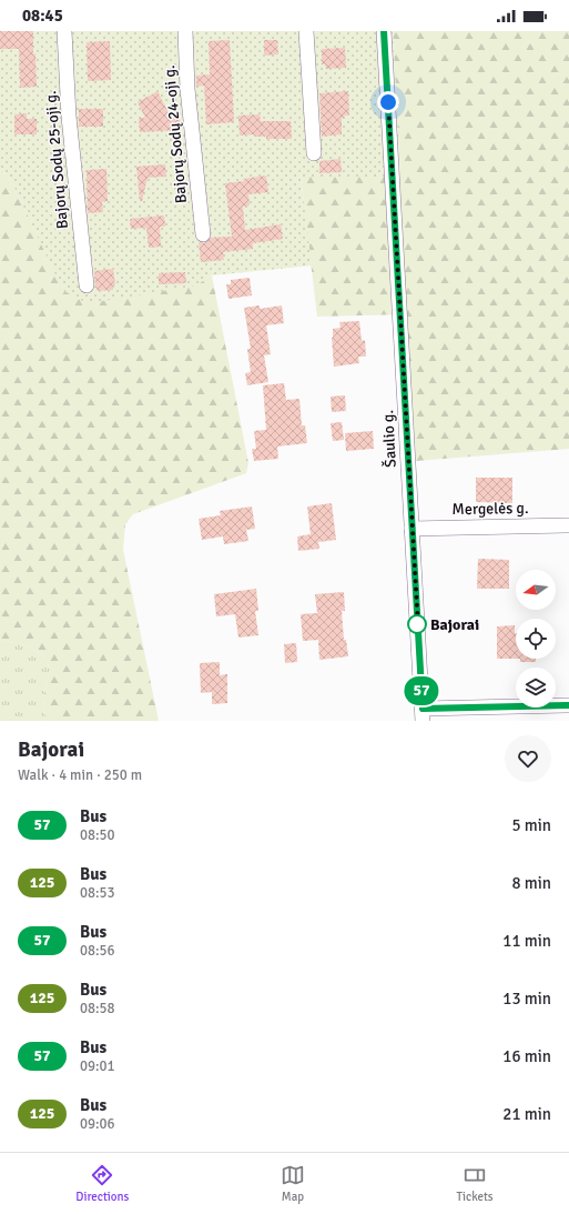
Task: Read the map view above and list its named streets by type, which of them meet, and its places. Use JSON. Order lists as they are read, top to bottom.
{
  "streets": {
    "street": [
      "Bajorų Sodų 24-oji g.",
      "Bajorų Sodų 25-oji g.",
      "Šaulio g.",
      "Mergelės g."
    ]
  },
  "crossings": [
    ["Šaulio g.", "Mergelės g."]
  ],
  "places": ["Bajorai"],
  "lines": ["bus line 57"],
  "north": "left",
  "page": {
    "status": "08:45",
    "on_map": "57",
    "heading": ["Bajorai", "Walk · 4 min · 250 m"],
    "list": [
      {
        "mark": "57",
        "name": "Bus",
        "note": "08:50",
        "value": "5 min"
      },
      {
        "mark": "125",
        "name": "Bus",
        "note": "08:53",
        "value": "8 min"
      },
      {
        "mark": "57",
        "name": "Bus",
        "note": "08:56",
        "value": "11 min"
      },
      {
        "mark": "125",
        "name": "Bus",
        "note": "08:58",
        "value": "13 min"
      },
      {
        "mark": "57",
        "name": "Bus",
        "note": "09:01",
        "value": "16 min"
      },
      {
        "mark": "125",
        "name": "Bus",
        "note": "09:06",
        "value": "21 min"
      }
    ],
    "tabs": ["Directions", "Map", "Tickets"]
  }
}
